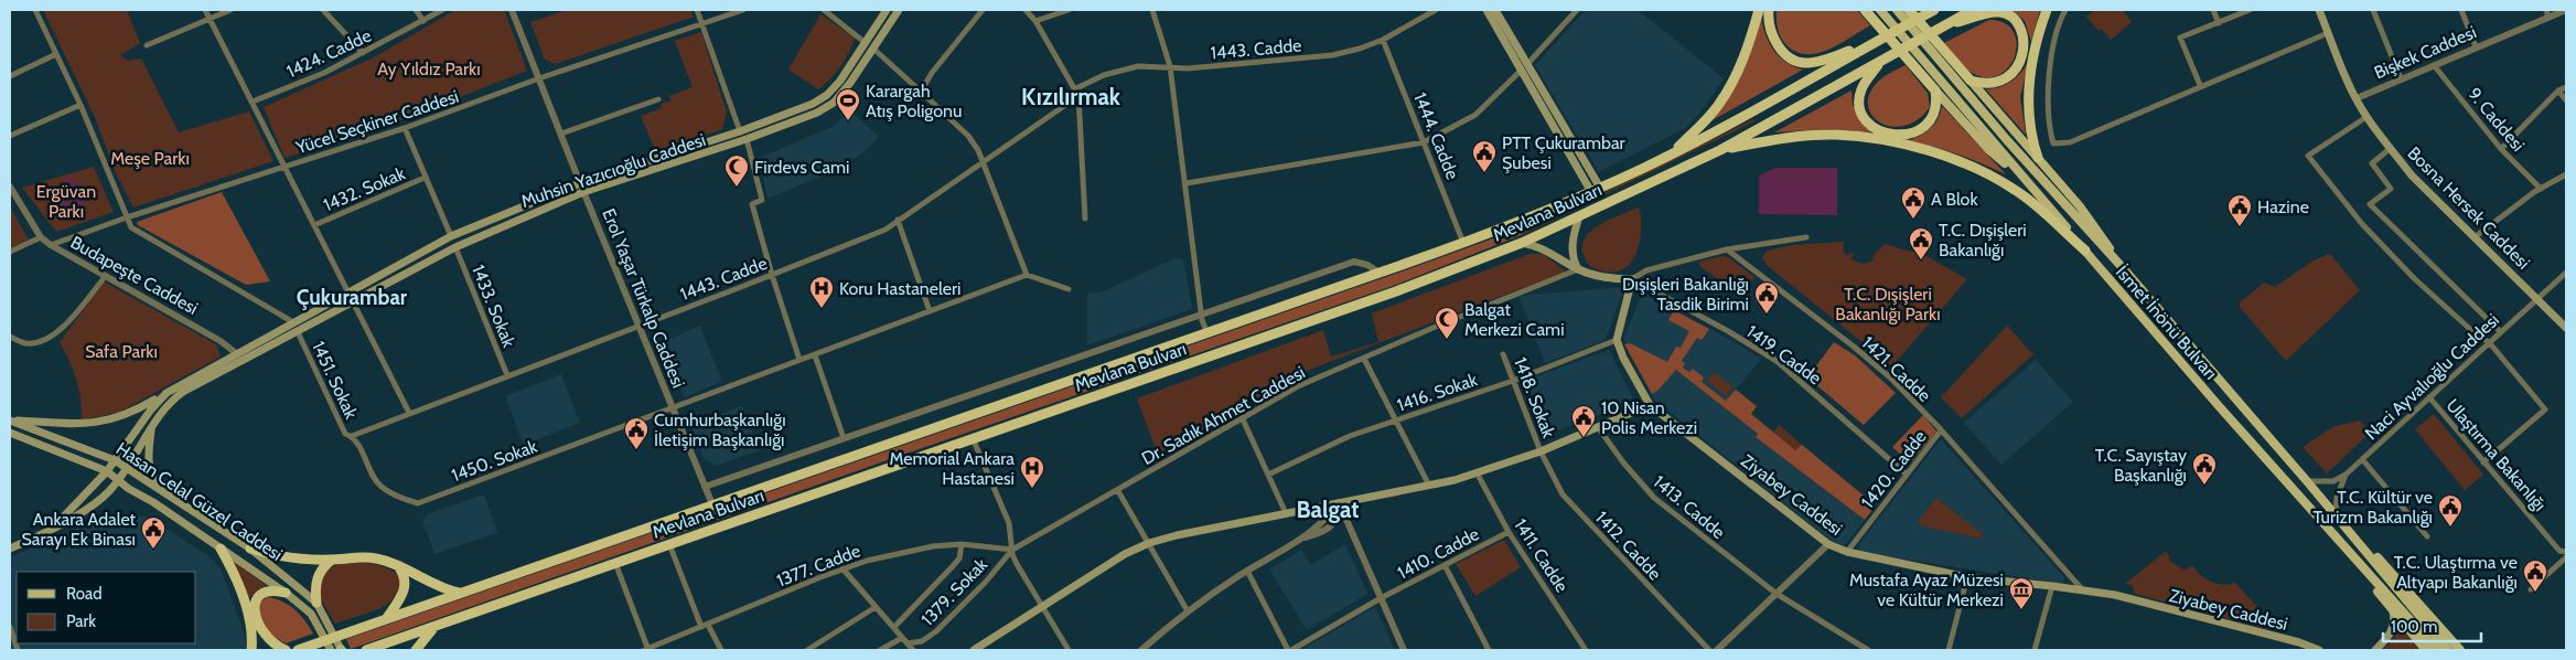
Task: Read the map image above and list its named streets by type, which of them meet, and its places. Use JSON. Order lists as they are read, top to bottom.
{
  "streets": {
    "highway": ["Mevlana Bulvarı"],
    "main road": [
      "Muhsin Yazıcıoğlu Caddesi",
      "Bosna Hersek Caddesi",
      "İsmet İnönü Bulvarı",
      "Ziyabey Caddesi",
      "Hasan Celal Güzel Caddesi"
    ],
    "street": [
      "1443. Cadde",
      "Bişkek Caddesi",
      "1424. Cadde",
      "9. Caddesi",
      "Yücel Seçkiner Caddesi",
      "1444. Cadde",
      "1432. Sokak",
      "Budapeşte Caddesi",
      "Erol Yaşar Türkalp Caddesi",
      "1433. Sokak",
      "1419. Cadde",
      "1421. Cadde",
      "Naci Ayvalıoğlu Caddesi",
      "1451. Sokak",
      "1416. Sokak",
      "1418. Sokak",
      "Dr. Sadık Ahmet Caddesi",
      "Ulaştırma Bakanlığı",
      "1450. Sokak",
      "1420. Cadde",
      "1413. Cadde",
      "1412. Cadde",
      "1410. Cadde",
      "1411. Cadde",
      "1377. Cadde",
      "1379. Sokak"
    ]
  },
  "crossings": [
    ["1443. Cadde", "1444. Cadde"],
    ["1443. Cadde", "Erol Yaşar Türkalp Caddesi"],
    ["1443. Cadde", "1433. Sokak"],
    ["1443. Cadde", "1451. Sokak"],
    ["1443. Cadde", "1450. Sokak"],
    ["Bişkek Caddesi", "9. Caddesi"],
    ["Bişkek Caddesi", "Bosna Hersek Caddesi"],
    ["Yücel Seçkiner Caddesi", "Budapeşte Caddesi"],
    ["Yücel Seçkiner Caddesi", "Erol Yaşar Türkalp Caddesi"],
    ["1444. Cadde", "Mevlana Bulvarı"],
    ["Muhsin Yazıcıoğlu Caddesi", "Budapeşte Caddesi"],
    ["Muhsin Yazıcıoğlu Caddesi", "Erol Yaşar Türkalp Caddesi"],
    ["Muhsin Yazıcıoğlu Caddesi", "1433. Sokak"],
    ["Muhsin Yazıcıoğlu Caddesi", "1451. Sokak"],
    ["Muhsin Yazıcıoğlu Caddesi", "Hasan Celal Güzel Caddesi"],
    ["Bosna Hersek Caddesi", "Naci Ayvalıoğlu Caddesi"],
    ["Mevlana Bulvarı", "Erol Yaşar Türkalp Caddesi"],
    ["Erol Yaşar Türkalp Caddesi", "1450. Sokak"],
    ["İsmet İnönü Bulvarı", "Naci Ayvalıoğlu Caddesi"],
    ["1419. Cadde", "1420. Cadde"],
    ["1421. Cadde", "1420. Cadde"],
    ["1421. Cadde", "Ziyabey Caddesi"],
    ["Naci Ayvalıoğlu Caddesi", "Ulaştırma Bakanlığı"],
    ["1451. Sokak", "1450. Sokak"],
    ["1416. Sokak", "1418. Sokak"],
    ["1418. Sokak", "1412. Cadde"],
    ["Dr. Sadık Ahmet Caddesi", "1377. Cadde"],
    ["Dr. Sadık Ahmet Caddesi", "1379. Sokak"],
    ["1420. Cadde", "Ziyabey Caddesi"],
    ["1410. Cadde", "1411. Cadde"],
    ["1377. Cadde", "1379. Sokak"]
  ],
  "districts": ["Kızılırmak", "Çukurambar", "Balgat"],
  "parks": [
    "Ay Yıldız Parkı",
    "Meşe Parkı",
    "Ergüvan Parkı",
    "T.C. Dışişleri Bakanlığı Parkı",
    "Safa Parkı"
  ],
  "places": {
    "sports": ["Karargah Atış Poligonu"],
    "public building": [
      "PTT Çukurambar Şubesi",
      "A Blok",
      "Hazine",
      "T.C. Dışişleri Bakanlığı",
      "Dışişleri Bakanlığı Tasdik Birimi",
      "10 Nisan Polis Merkezi",
      "Cumhurbaşkanlığı İletişim Başkanlığı",
      "T.C. Sayıştay Başkanlığı",
      "T.C. Kültür ve Turizm Bakanlığı",
      "Ankara Adalet Sarayı Ek Binası",
      "T.C. Ulaştırma ve Altyapı Bakanlığı"
    ],
    "mosque": ["Firdevs Cami", "Balgat Merkezi Cami"],
    "hospital": ["Koru Hastaneleri", "Memorial Ankara Hastanesi"],
    "museum": ["Mustafa Ayaz Müzesi ve Kültür Merkezi"]
  },
  "legend": ["Road", "Park"],
  "scale_bar": "100 m"
}
